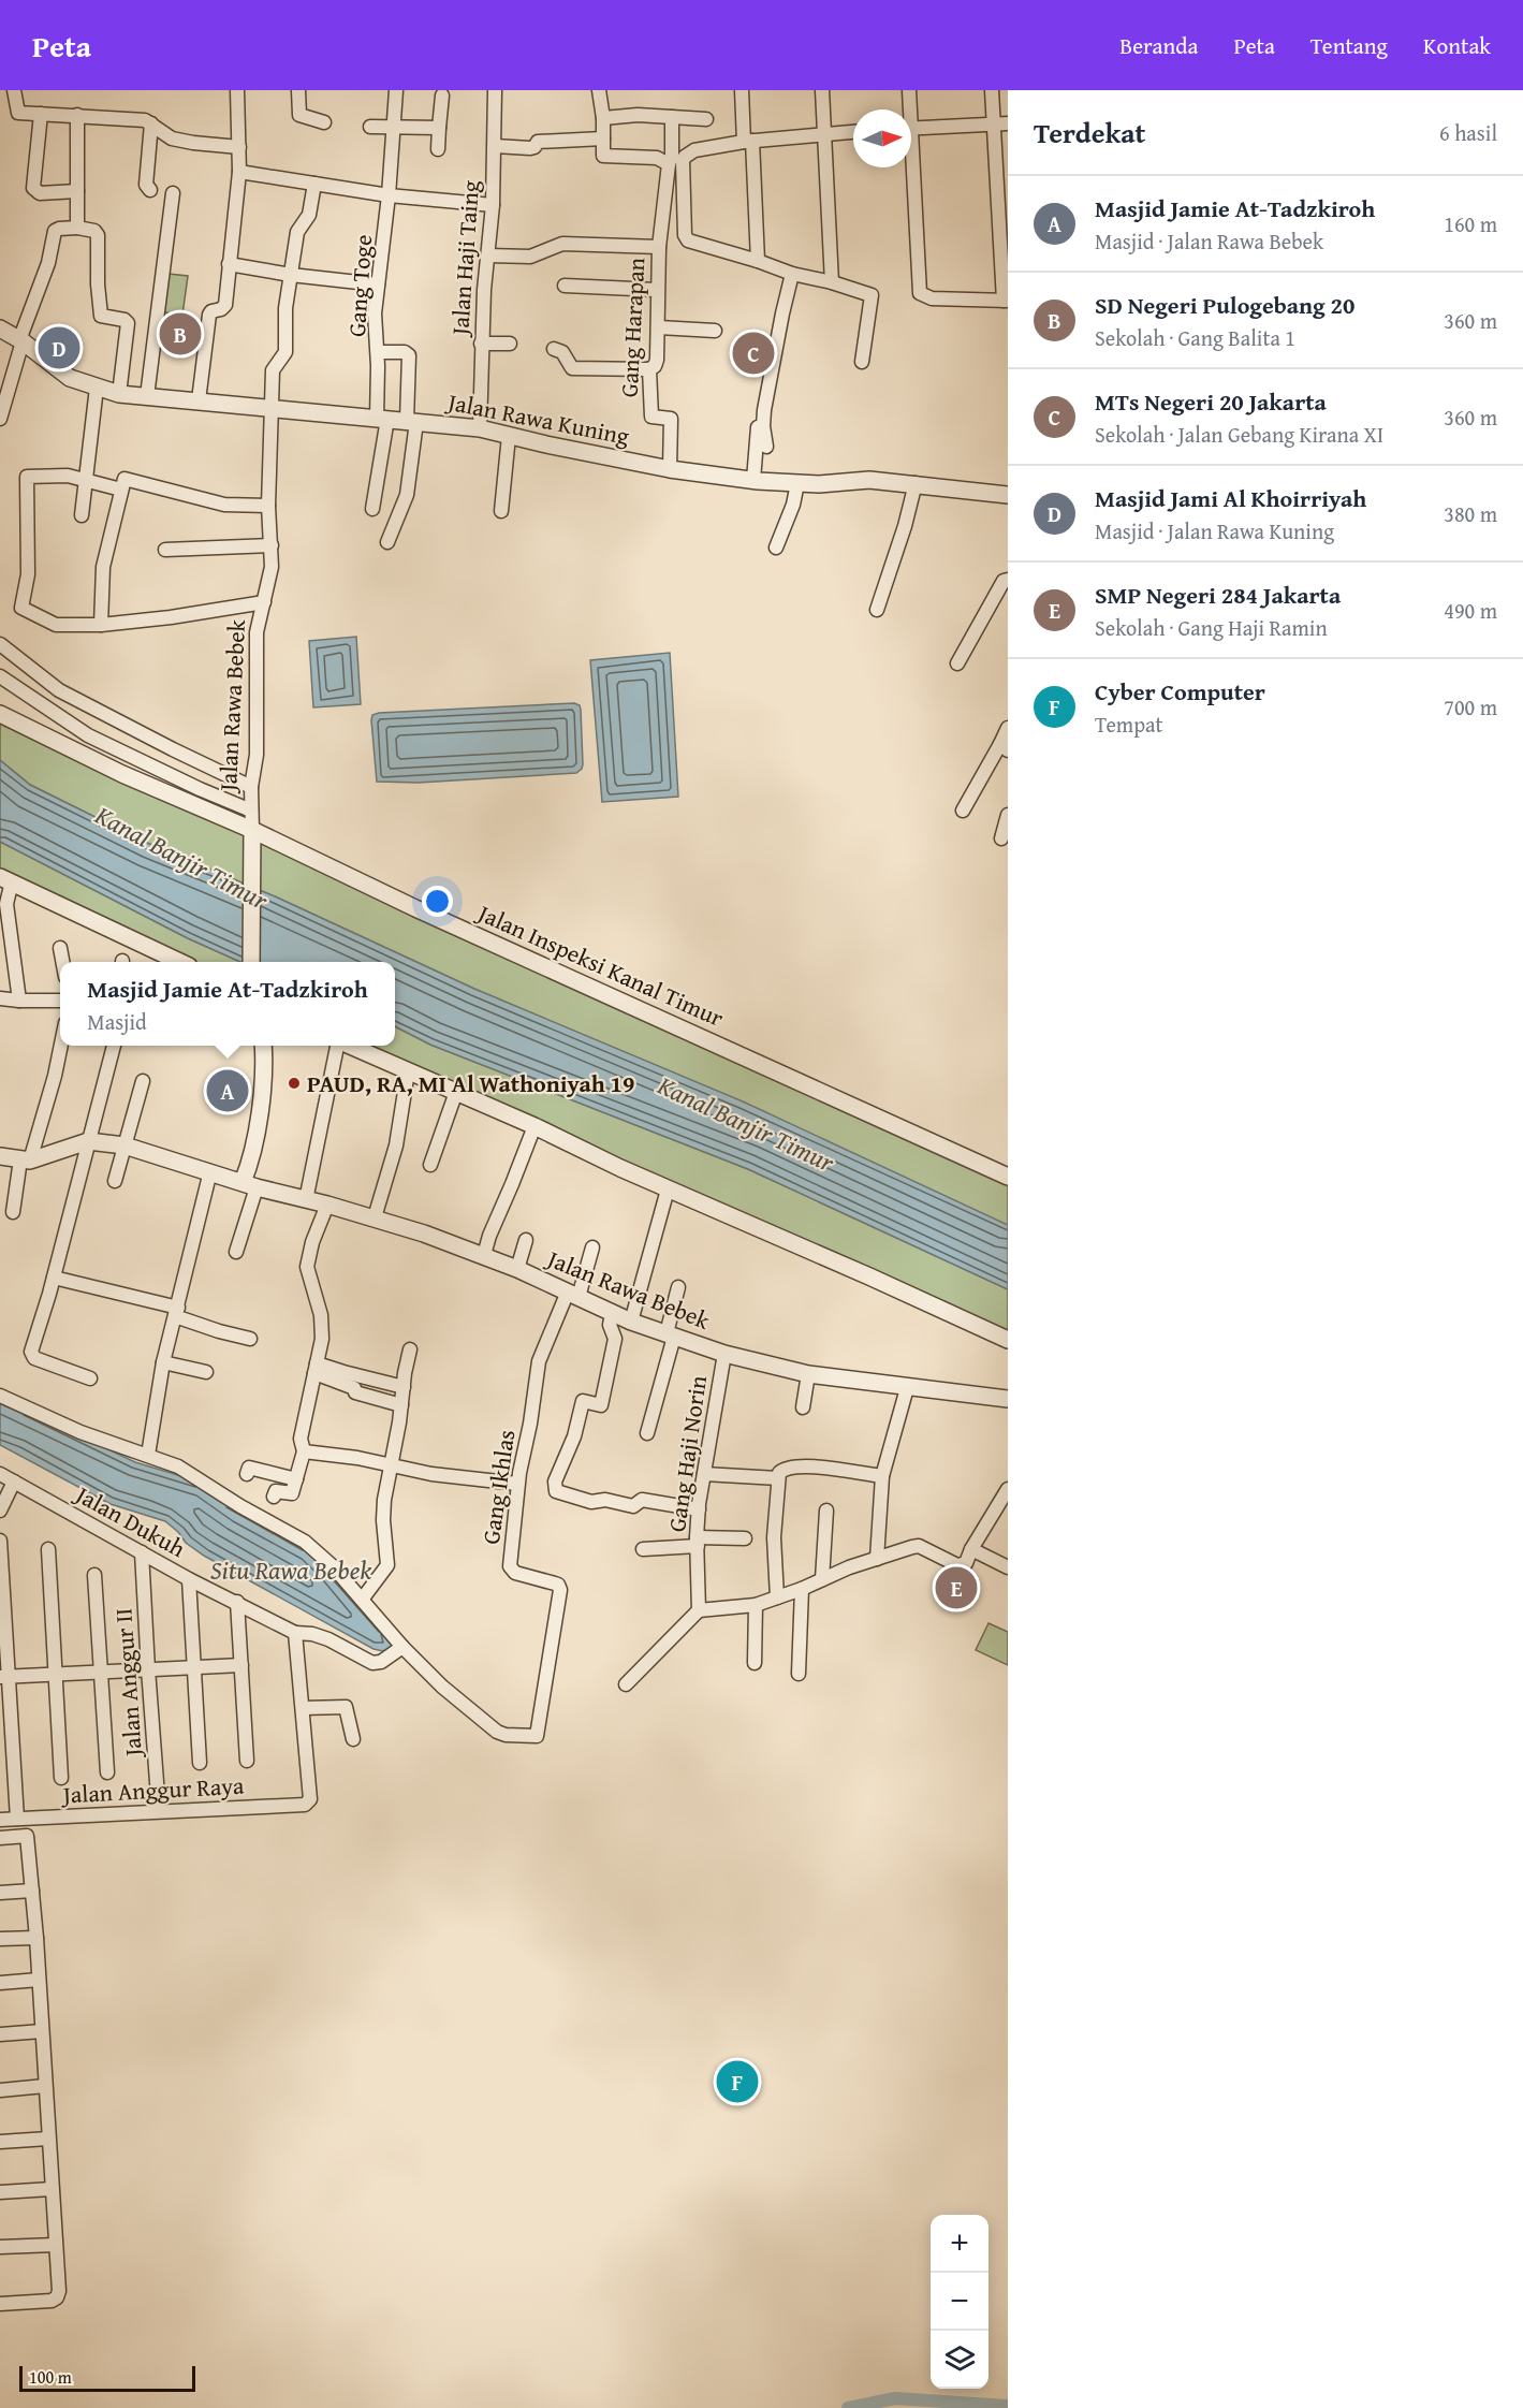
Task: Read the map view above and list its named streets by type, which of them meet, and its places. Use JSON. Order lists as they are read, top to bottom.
{
  "streets": {
    "street": [
      "Jalan Haji Taing",
      "Gang Toge",
      "Gang Harapan",
      "Jalan Rawa Kuning",
      "Jalan Rawa Bebek",
      "Jalan Inspeksi Kanal Timur",
      "Gang Haji Norin",
      "Gang Ikhlas",
      "Jalan Dukuh",
      "Jalan Anggur II",
      "Jalan Anggur Raya"
    ]
  },
  "crossings": [
    ["Jalan Haji Taing", "Jalan Rawa Kuning"],
    ["Gang Toge", "Jalan Rawa Kuning"],
    ["Gang Harapan", "Jalan Rawa Kuning"],
    ["Jalan Rawa Kuning", "Jalan Rawa Bebek"],
    ["Jalan Rawa Bebek", "Jalan Inspeksi Kanal Timur"],
    ["Jalan Rawa Bebek", "Gang Haji Norin"],
    ["Jalan Rawa Bebek", "Gang Ikhlas"],
    ["Gang Ikhlas", "Jalan Dukuh"],
    ["Jalan Dukuh", "Jalan Anggur II"],
    ["Jalan Anggur II", "Jalan Anggur Raya"]
  ],
  "water": ["Kanal Banjir Timur", "Situ Rawa Bebek"],
  "places": ["PAUD, RA, MI Al Wathoniyah 19"],
  "scale_bar": "100 m",
  "north": "right",
  "page": {
    "header": "Peta",
    "nav": [
      "Beranda",
      "Peta",
      "Tentang",
      "Kontak"
    ],
    "heading": ["Terdekat", "6 hasil"],
    "list": [
      {
        "mark": "A",
        "name": "Masjid Jamie At-Tadzkiroh",
        "note": "Masjid · Jalan Rawa Bebek",
        "value": "160 m"
      },
      {
        "mark": "B",
        "name": "SD Negeri Pulogebang 20",
        "note": "Sekolah · Gang Balita 1",
        "value": "360 m"
      },
      {
        "mark": "C",
        "name": "MTs Negeri 20 Jakarta",
        "note": "Sekolah · Jalan Gebang Kirana XI",
        "value": "360 m"
      },
      {
        "mark": "D",
        "name": "Masjid Jami Al Khoirriyah",
        "note": "Masjid · Jalan Rawa Kuning",
        "value": "380 m"
      },
      {
        "mark": "E",
        "name": "SMP Negeri 284 Jakarta",
        "note": "Sekolah · Gang Haji Ramin",
        "value": "490 m"
      },
      {
        "mark": "F",
        "name": "Cyber Computer",
        "note": "Tempat",
        "value": "700 m"
      }
    ],
    "pins": [
      "B",
      "D",
      "C",
      "A",
      "E",
      "F"
    ],
    "popup": ["Masjid Jamie At-Tadzkiroh", "Masjid"],
    "map_buttons": ["+", "−"],
    "scale": "100 m"
  }
}
